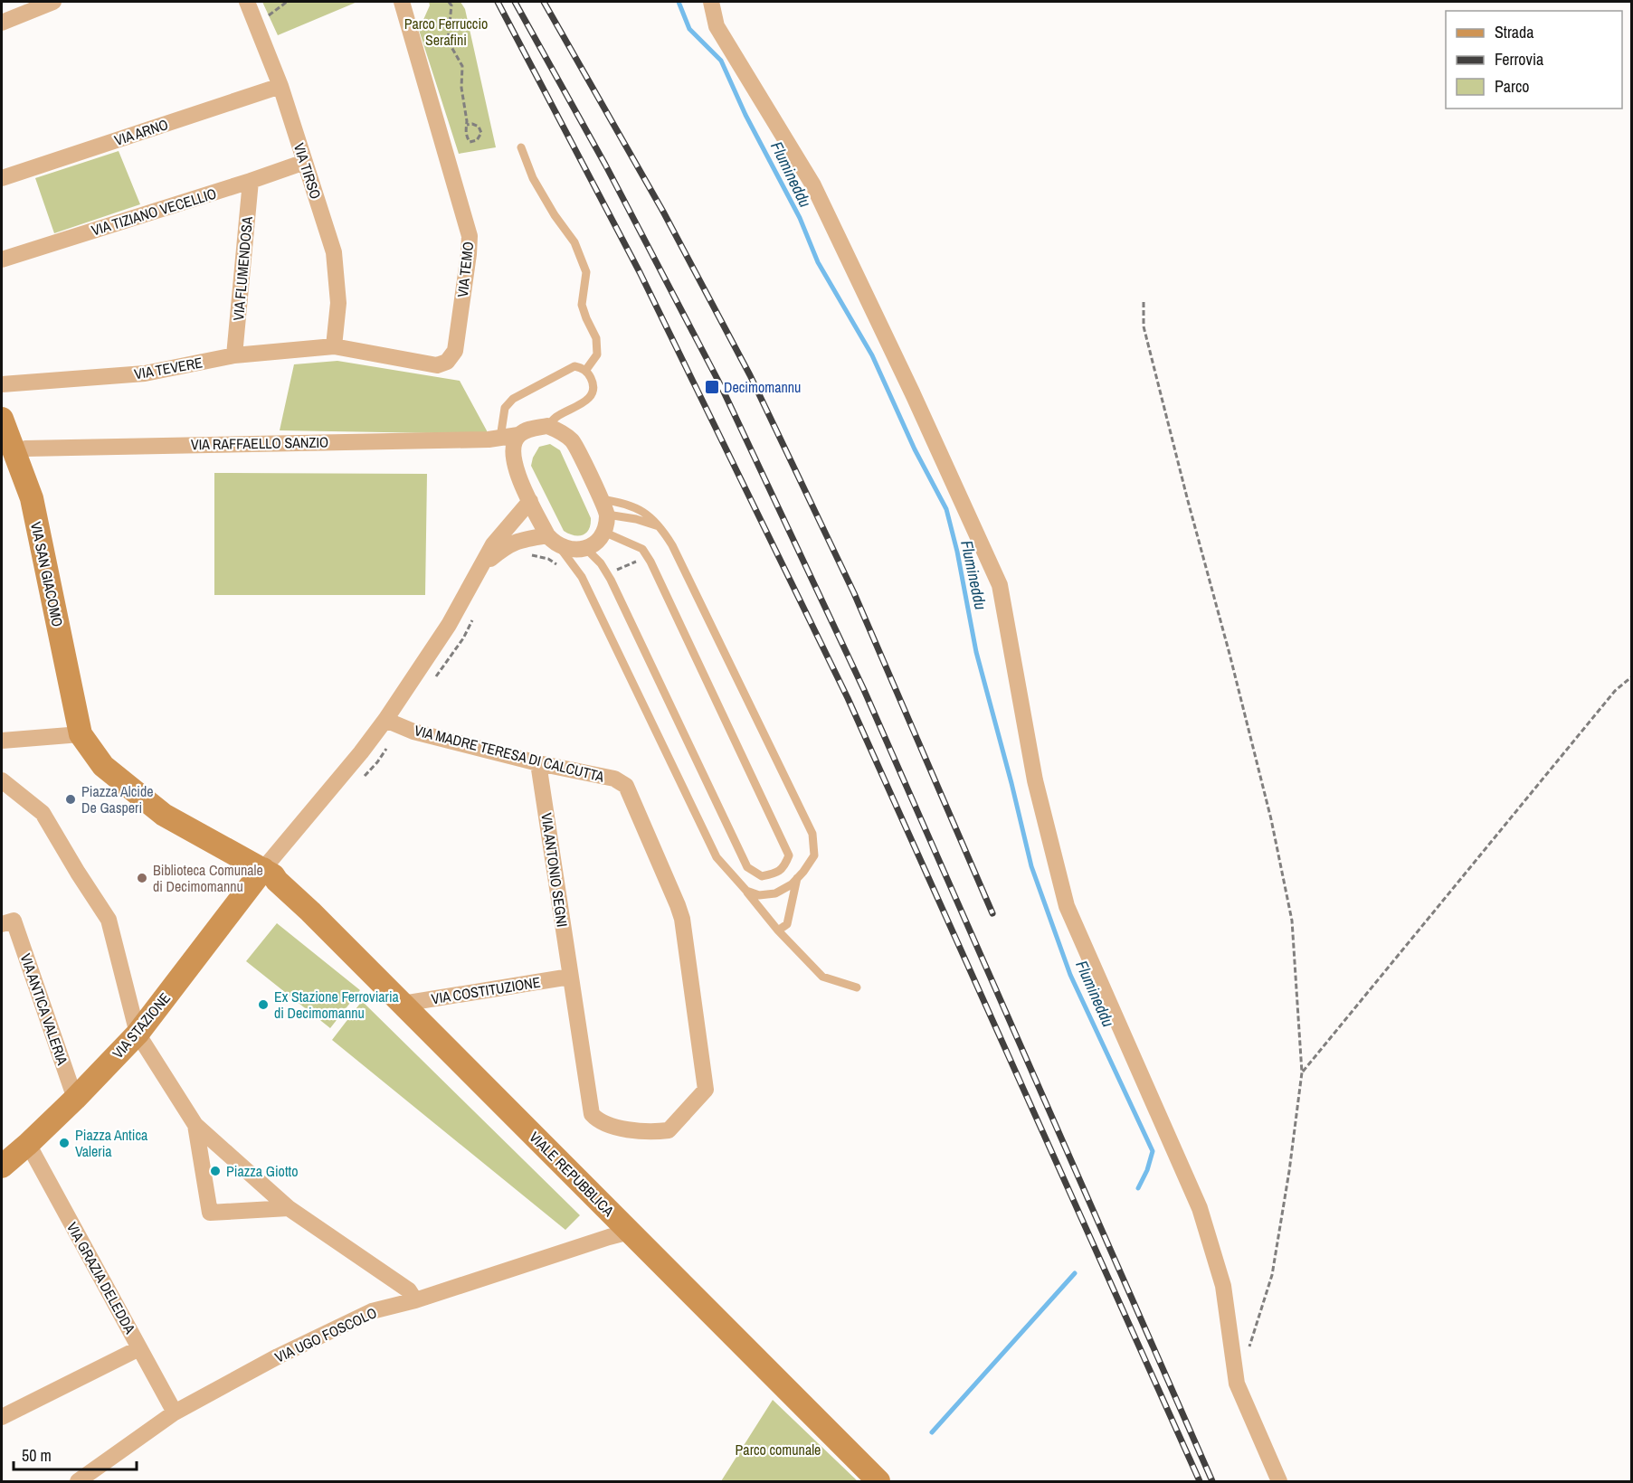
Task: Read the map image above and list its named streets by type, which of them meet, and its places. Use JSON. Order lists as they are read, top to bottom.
{
  "streets": {
    "main road": ["VIA SAN GIACOMO", "VIA STAZIONE", "VIALE REPUBBLICA"],
    "street": [
      "VIA ARNO",
      "VIA TIRSO",
      "VIA TIZIANO VECELLIO",
      "VIA FLUMENDOSA",
      "VIA TEMO",
      "VIA TEVERE",
      "VIA RAFFAELLO SANZIO",
      "VIA MADRE TERESA DI CALCUTTA",
      "VIA ANTONIO SEGNI",
      "VIA COSTITUZIONE",
      "VIA ANTICA VALERIA",
      "VIA GRAZIA DELEDDA",
      "VIA UGO FOSCOLO"
    ]
  },
  "crossings": [
    ["VIA ARNO", "VIA TIRSO"],
    ["VIA TIRSO", "VIA TIZIANO VECELLIO"],
    ["VIA TIRSO", "VIA TEMO"],
    ["VIA TIRSO", "VIA TEVERE"],
    ["VIA TIZIANO VECELLIO", "VIA FLUMENDOSA"],
    ["VIA FLUMENDOSA", "VIA TEVERE"],
    ["VIA TEMO", "VIA TEVERE"],
    ["VIA RAFFAELLO SANZIO", "VIA SAN GIACOMO"],
    ["VIA SAN GIACOMO", "VIALE REPUBBLICA"],
    ["VIA MADRE TERESA DI CALCUTTA", "VIA ANTONIO SEGNI"],
    ["VIA MADRE TERESA DI CALCUTTA", "VIA COSTITUZIONE"],
    ["VIA ANTONIO SEGNI", "VIA COSTITUZIONE"],
    ["VIA COSTITUZIONE", "VIALE REPUBBLICA"],
    ["VIA ANTICA VALERIA", "VIA STAZIONE"],
    ["VIA STAZIONE", "VIALE REPUBBLICA"],
    ["VIA STAZIONE", "VIA GRAZIA DELEDDA"],
    ["VIALE REPUBBLICA", "VIA UGO FOSCOLO"],
    ["VIA GRAZIA DELEDDA", "VIA UGO FOSCOLO"]
  ],
  "water": ["Flumineddu"],
  "parks": ["Parco Ferruccio Serafini", "Parco comunale"],
  "places": {
    "transit": ["Decimomannu"],
    "other": [
      "Piazza Alcide De Gasperi",
      "Biblioteca Comunale di Decimomannu",
      "Ex Stazione Ferroviaria di Decimomannu",
      "Piazza Antica Valeria",
      "Piazza Giotto"
    ]
  },
  "legend": ["Strada", "Ferrovia", "Parco"],
  "scale_bar": "50 m"
}
